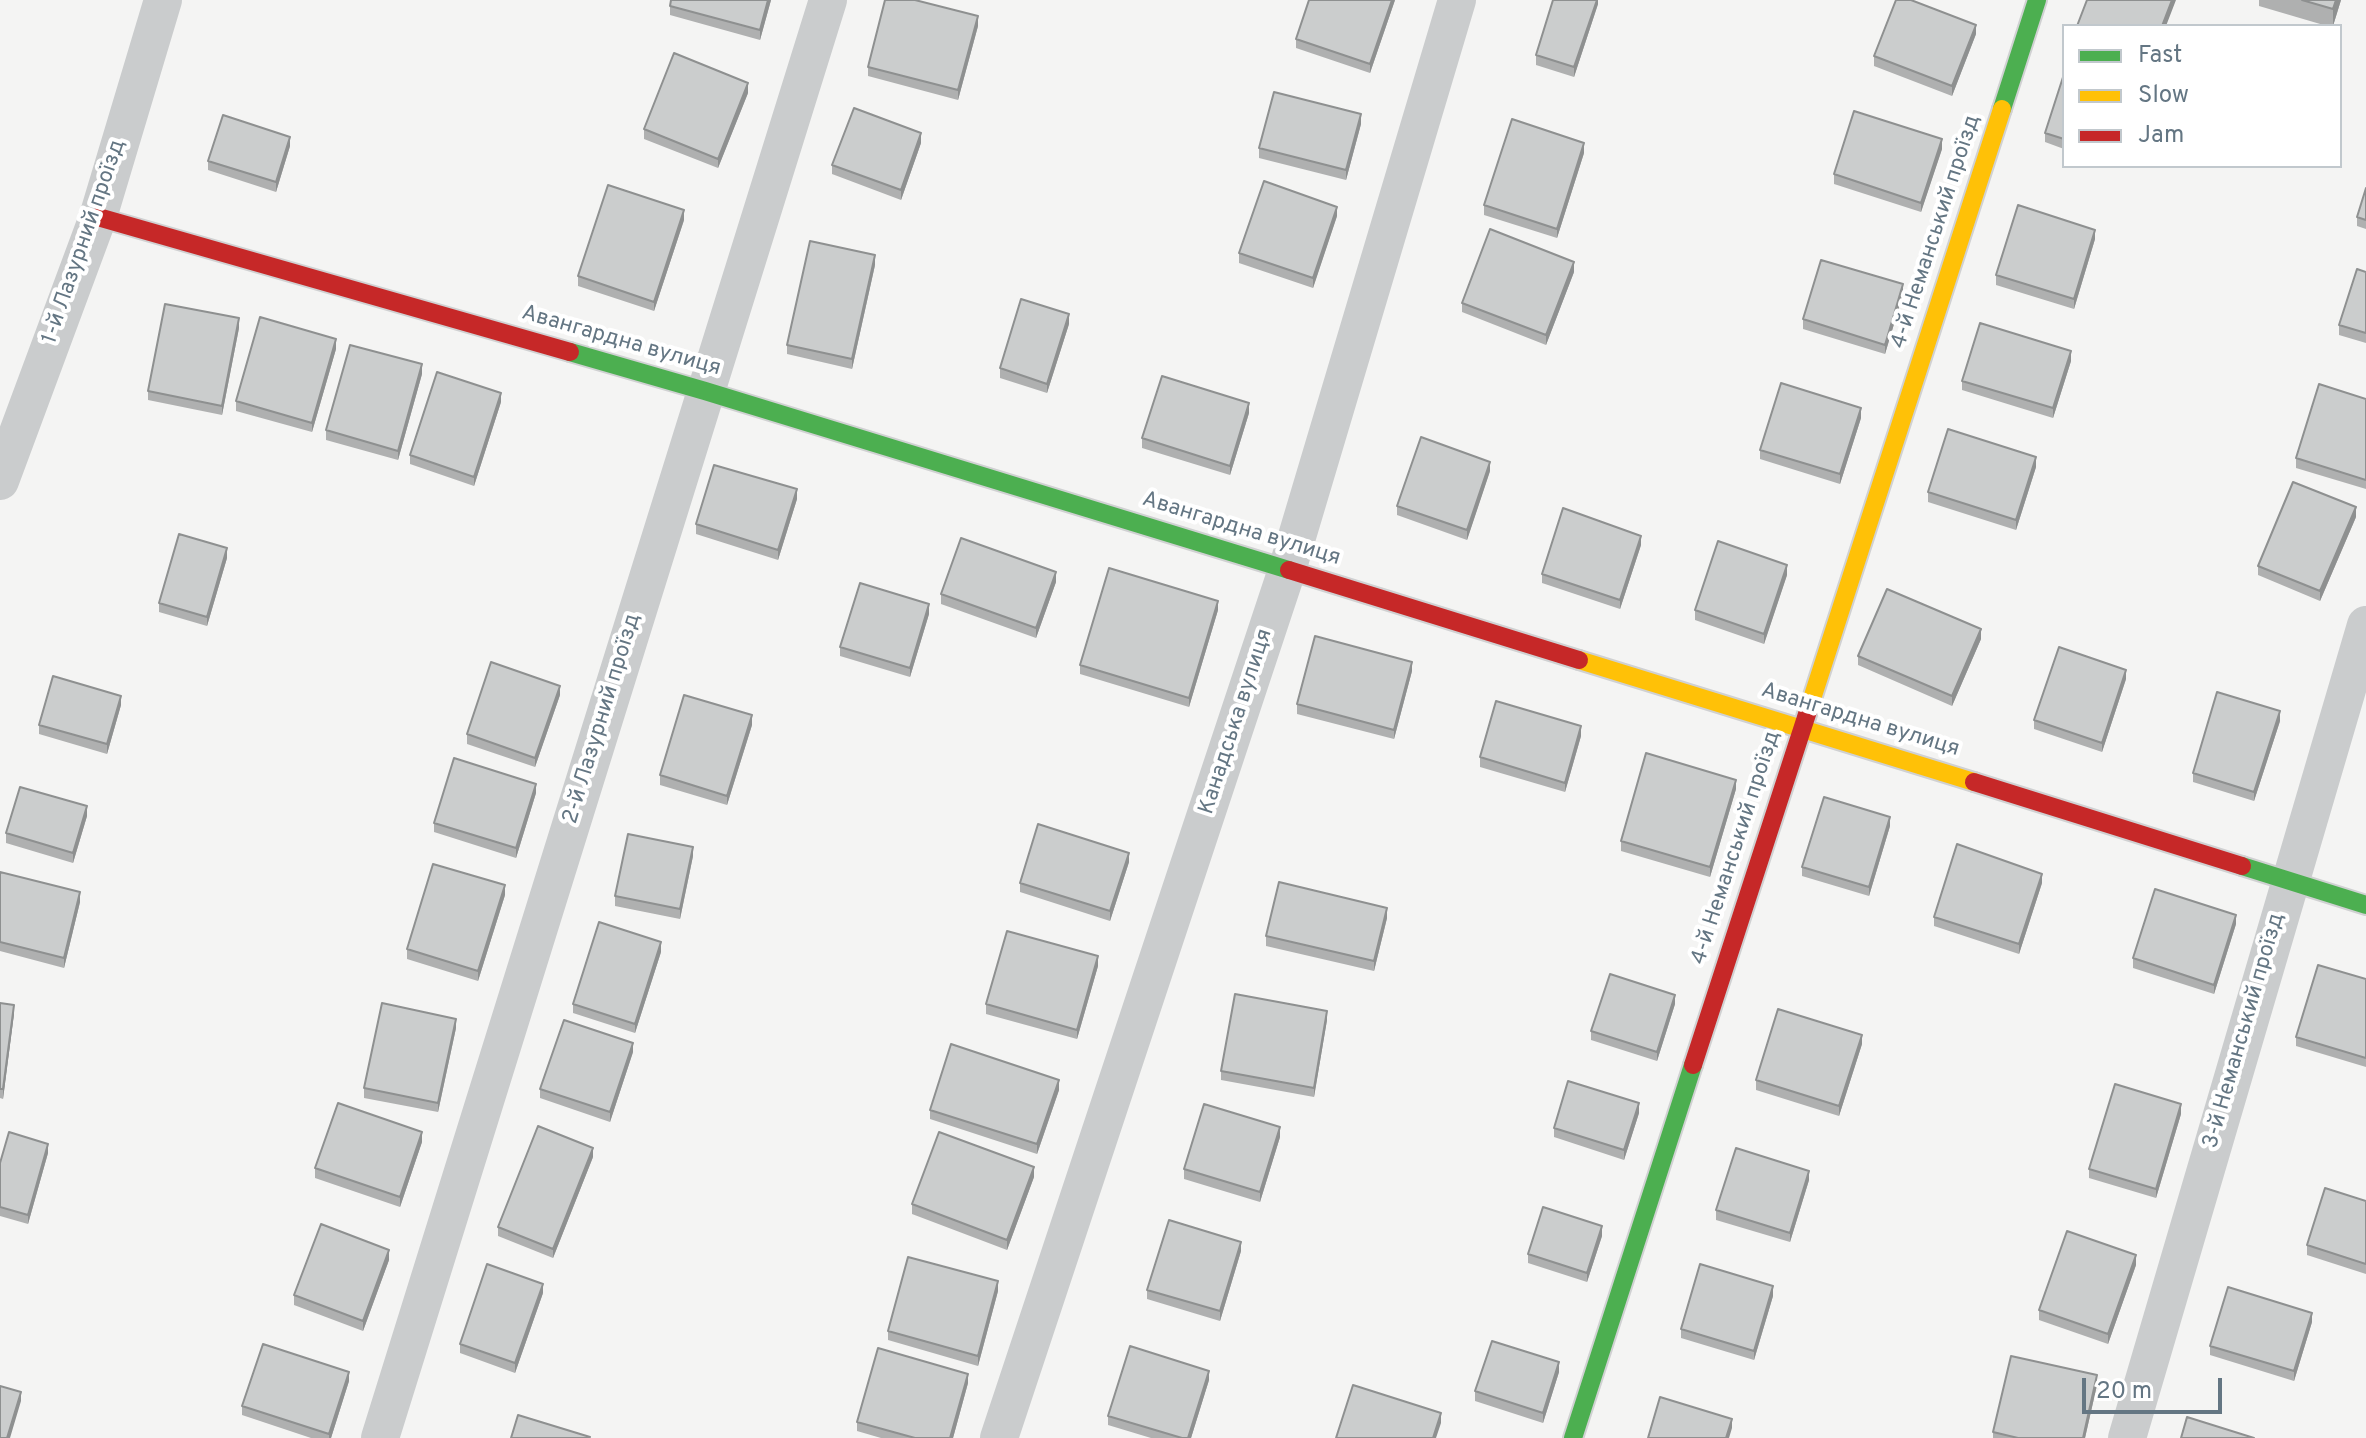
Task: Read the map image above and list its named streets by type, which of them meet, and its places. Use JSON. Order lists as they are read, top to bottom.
{
  "streets": {
    "street": [
      "4-й Неманський проїзд",
      "1-й Лазурний проїзд",
      "Авангардна вулиця",
      "2-й Лазурний проїзд",
      "Канадська вулиця",
      "3-й Неманський проїзд"
    ]
  },
  "crossings": [
    ["4-й Неманський проїзд", "Авангардна вулиця"],
    ["1-й Лазурний проїзд", "Авангардна вулиця"],
    ["Авангардна вулиця", "2-й Лазурний проїзд"],
    ["Авангардна вулиця", "Канадська вулиця"],
    ["Авангардна вулиця", "3-й Неманський проїзд"]
  ],
  "legend": ["Fast", "Slow", "Jam"],
  "scale_bar": "20 m"
}
